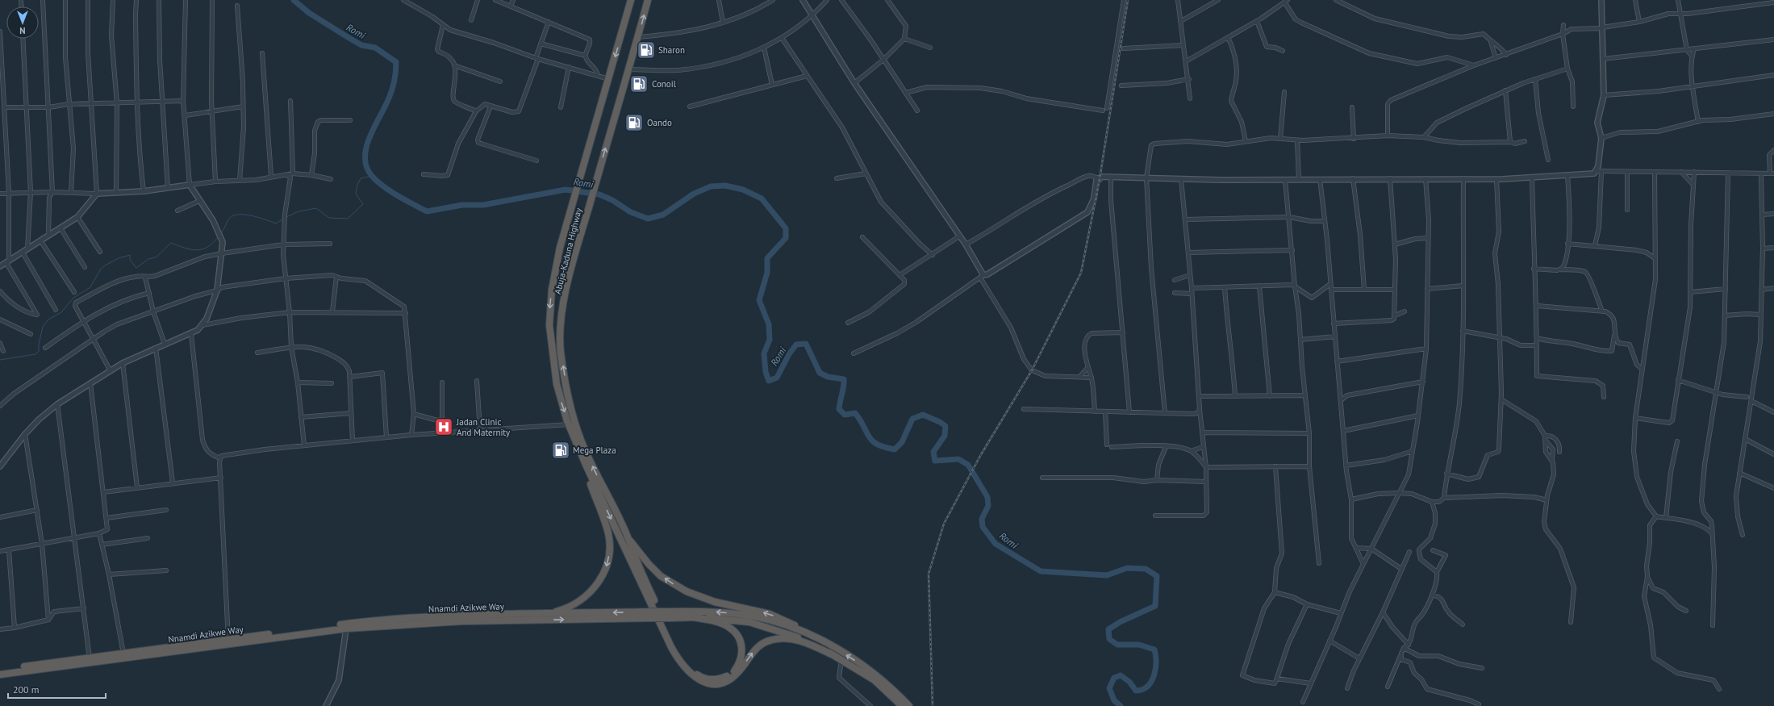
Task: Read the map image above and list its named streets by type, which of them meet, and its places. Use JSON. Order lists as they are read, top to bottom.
{
  "streets": {
    "highway": ["Abuja-Kaduna Highway", "Nnamdi Azikwe Way"]
  },
  "water": ["Romi"],
  "places": {
    "fuel station": [
      "Sharon",
      "Conoil",
      "Oando",
      "Mega Plaza"
    ],
    "hospital": ["Jadan Clinic And Maternity"]
  },
  "scale_bar": "200 m",
  "north": "bottom"
}
